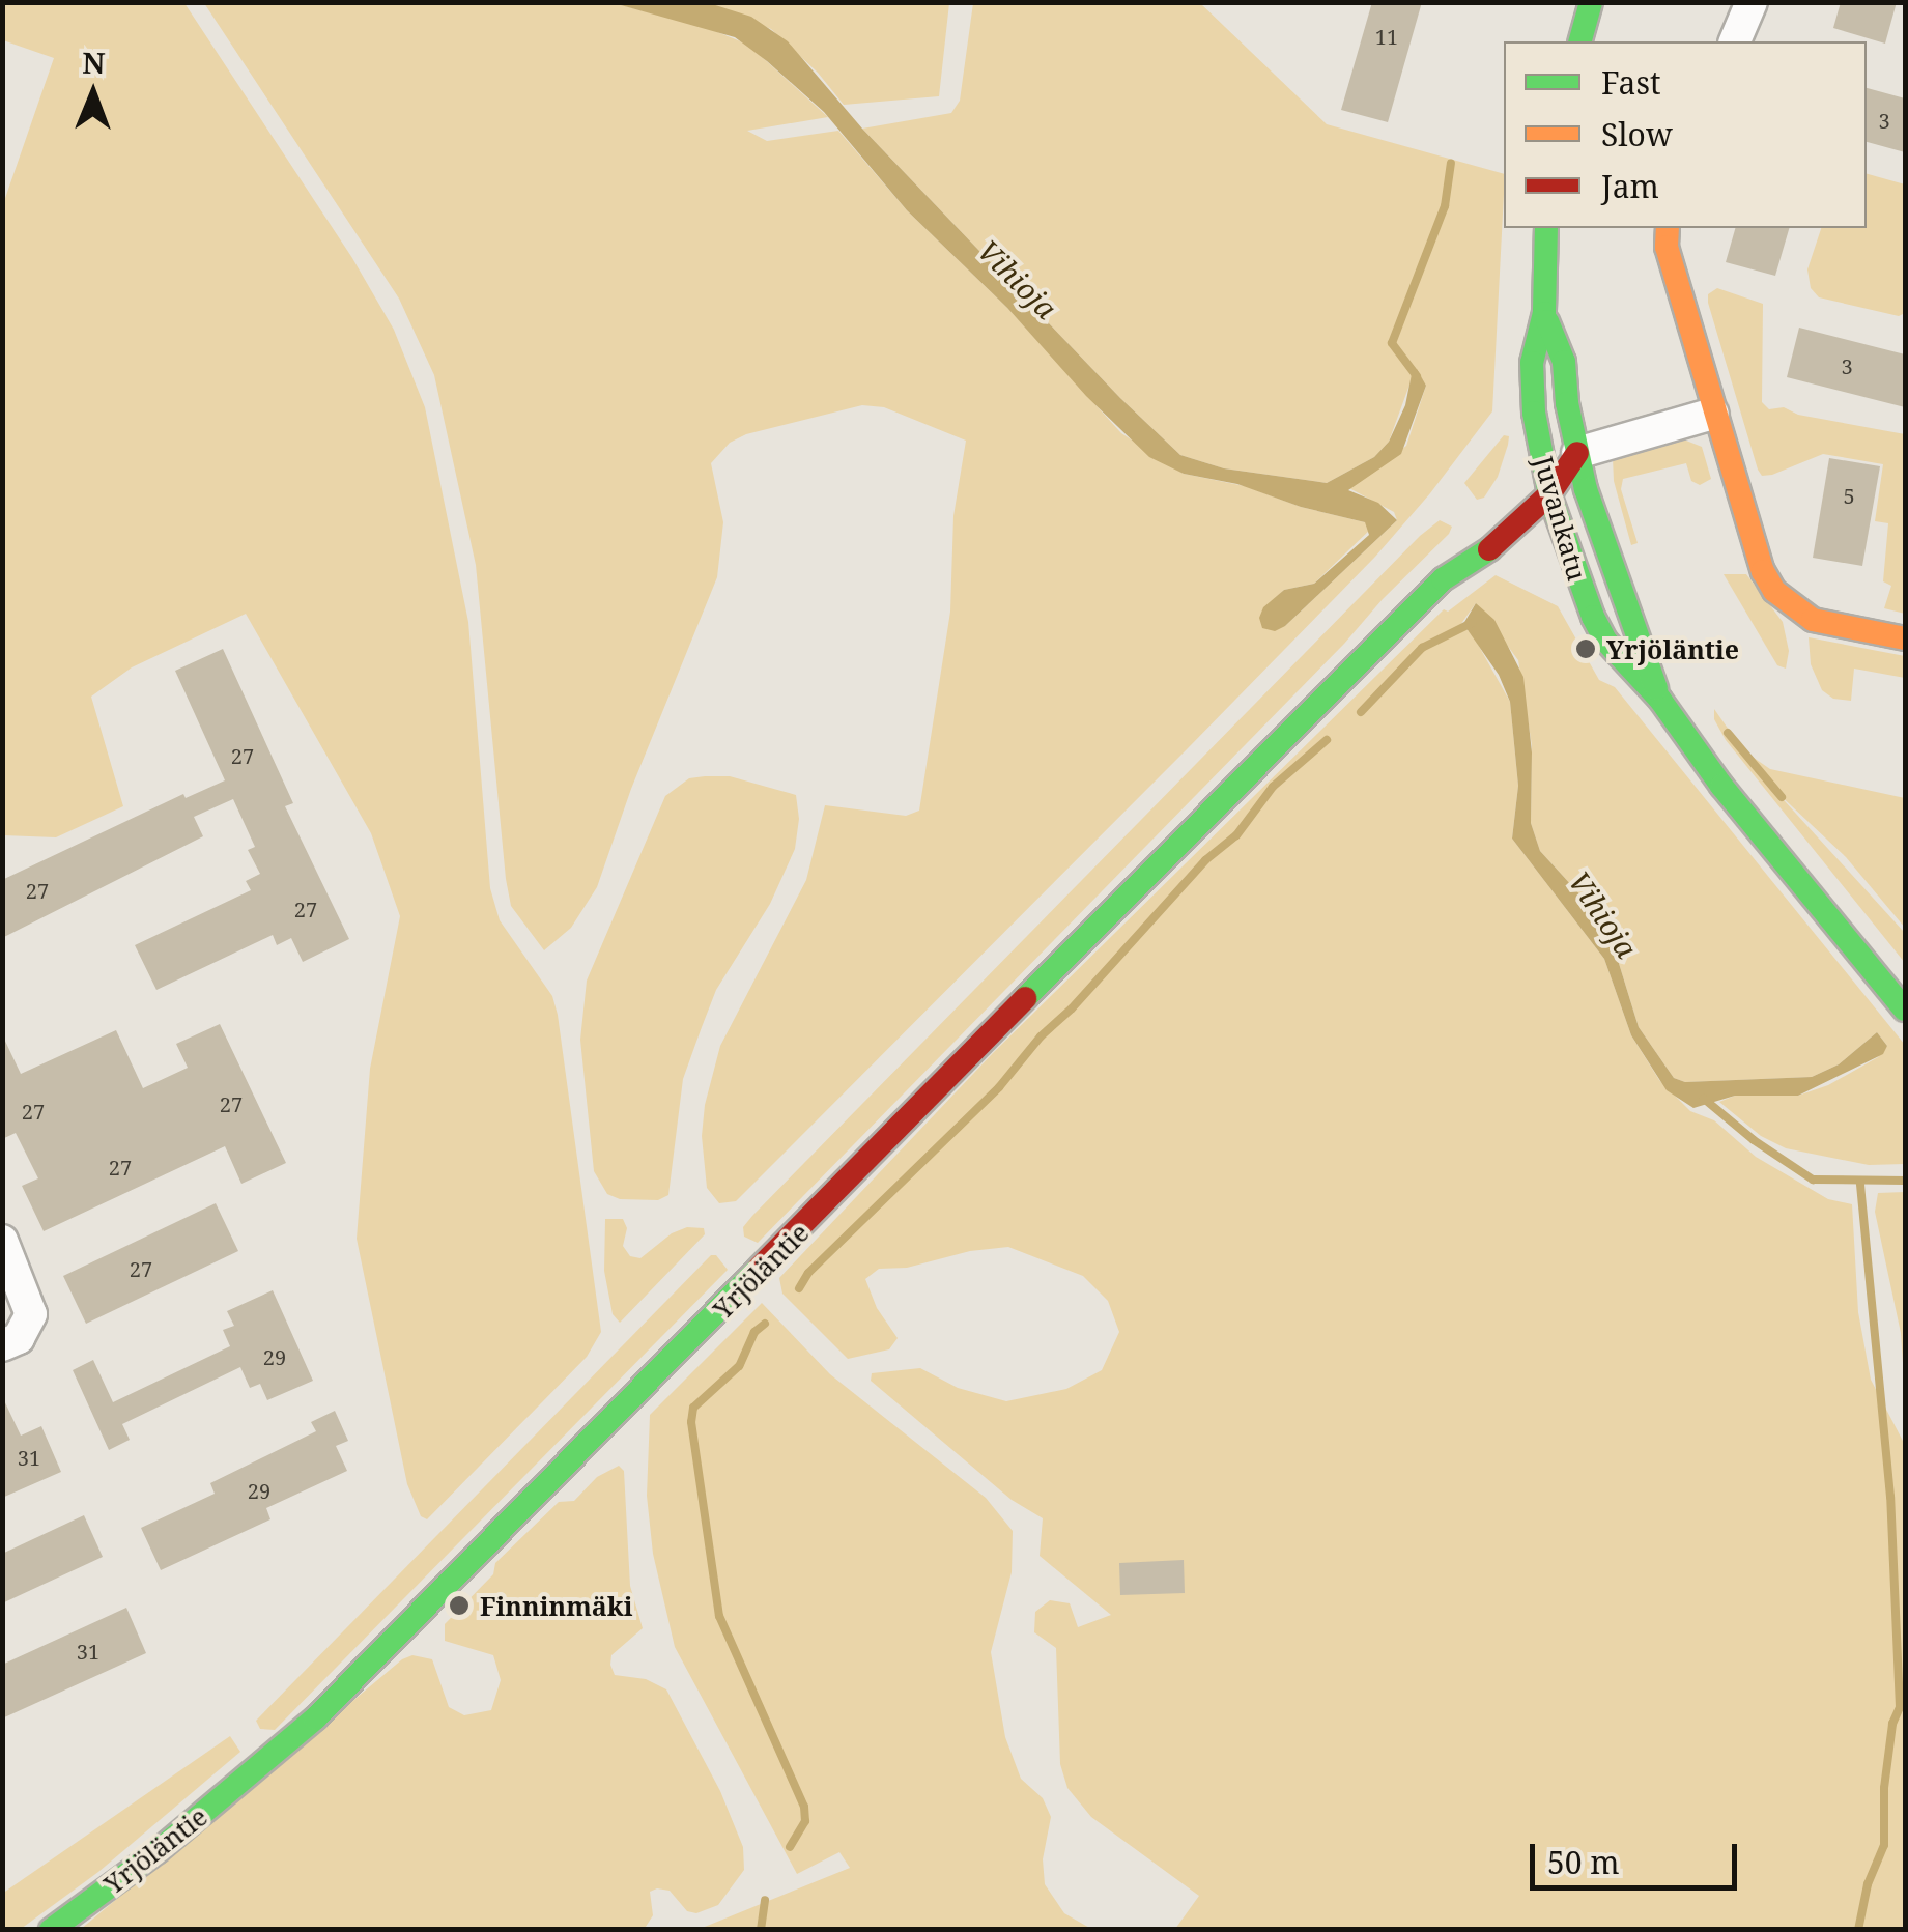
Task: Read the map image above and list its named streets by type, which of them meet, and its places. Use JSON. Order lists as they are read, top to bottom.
{
  "streets": {
    "main road": ["Juvankatu", "Yrjöläntie"]
  },
  "crossings": [
    ["Juvankatu", "Yrjöläntie"]
  ],
  "water": ["Vihioja"],
  "places": ["Yrjöläntie", "Finninmäki"],
  "house_numbers": [
    "11",
    "3",
    "3",
    "5",
    "27",
    "27",
    "27",
    "27",
    "27",
    "27",
    "27",
    "29",
    "31",
    "29",
    "31"
  ],
  "legend": ["Fast", "Slow", "Jam"],
  "scale_bar": "50 m",
  "north": "top"
}
